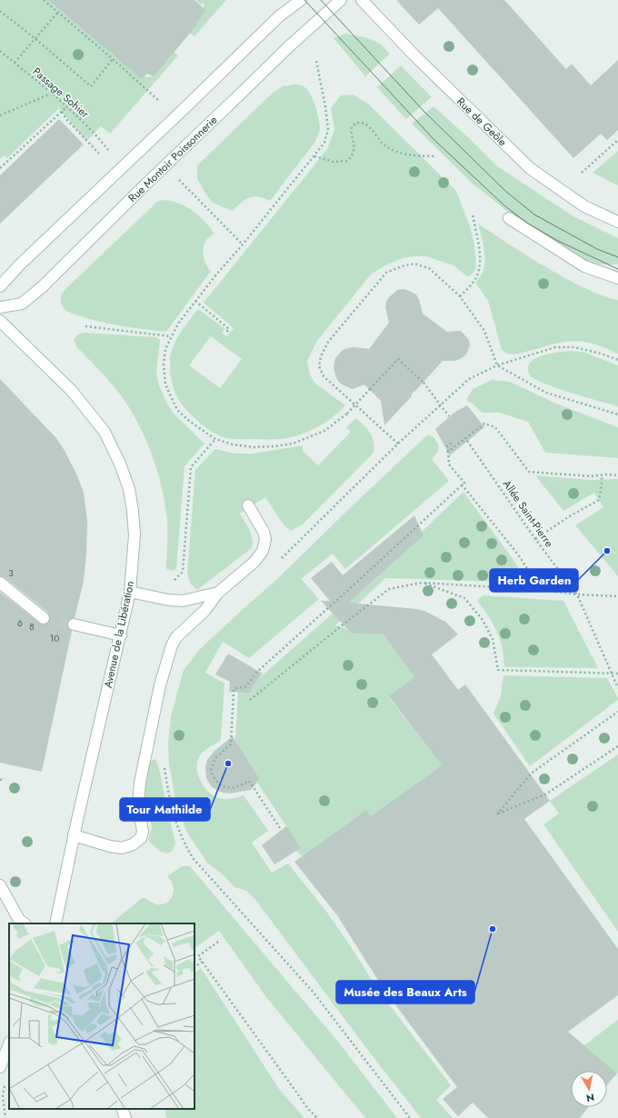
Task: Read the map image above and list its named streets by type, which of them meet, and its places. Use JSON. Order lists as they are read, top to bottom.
{
  "streets": {
    "main road": ["Rue de Geôle", "Rue Montoir Poissonnerie", "Avenue de la Libération"],
    "path": ["Passage Sohier", "Allée Saint-Pierre"]
  },
  "places": ["Herb Garden", "Tour Mathilde", "Musée des Beaux Arts"],
  "house_numbers": [
    "3",
    "6",
    "8",
    "10"
  ],
  "north": "bottom"
}
